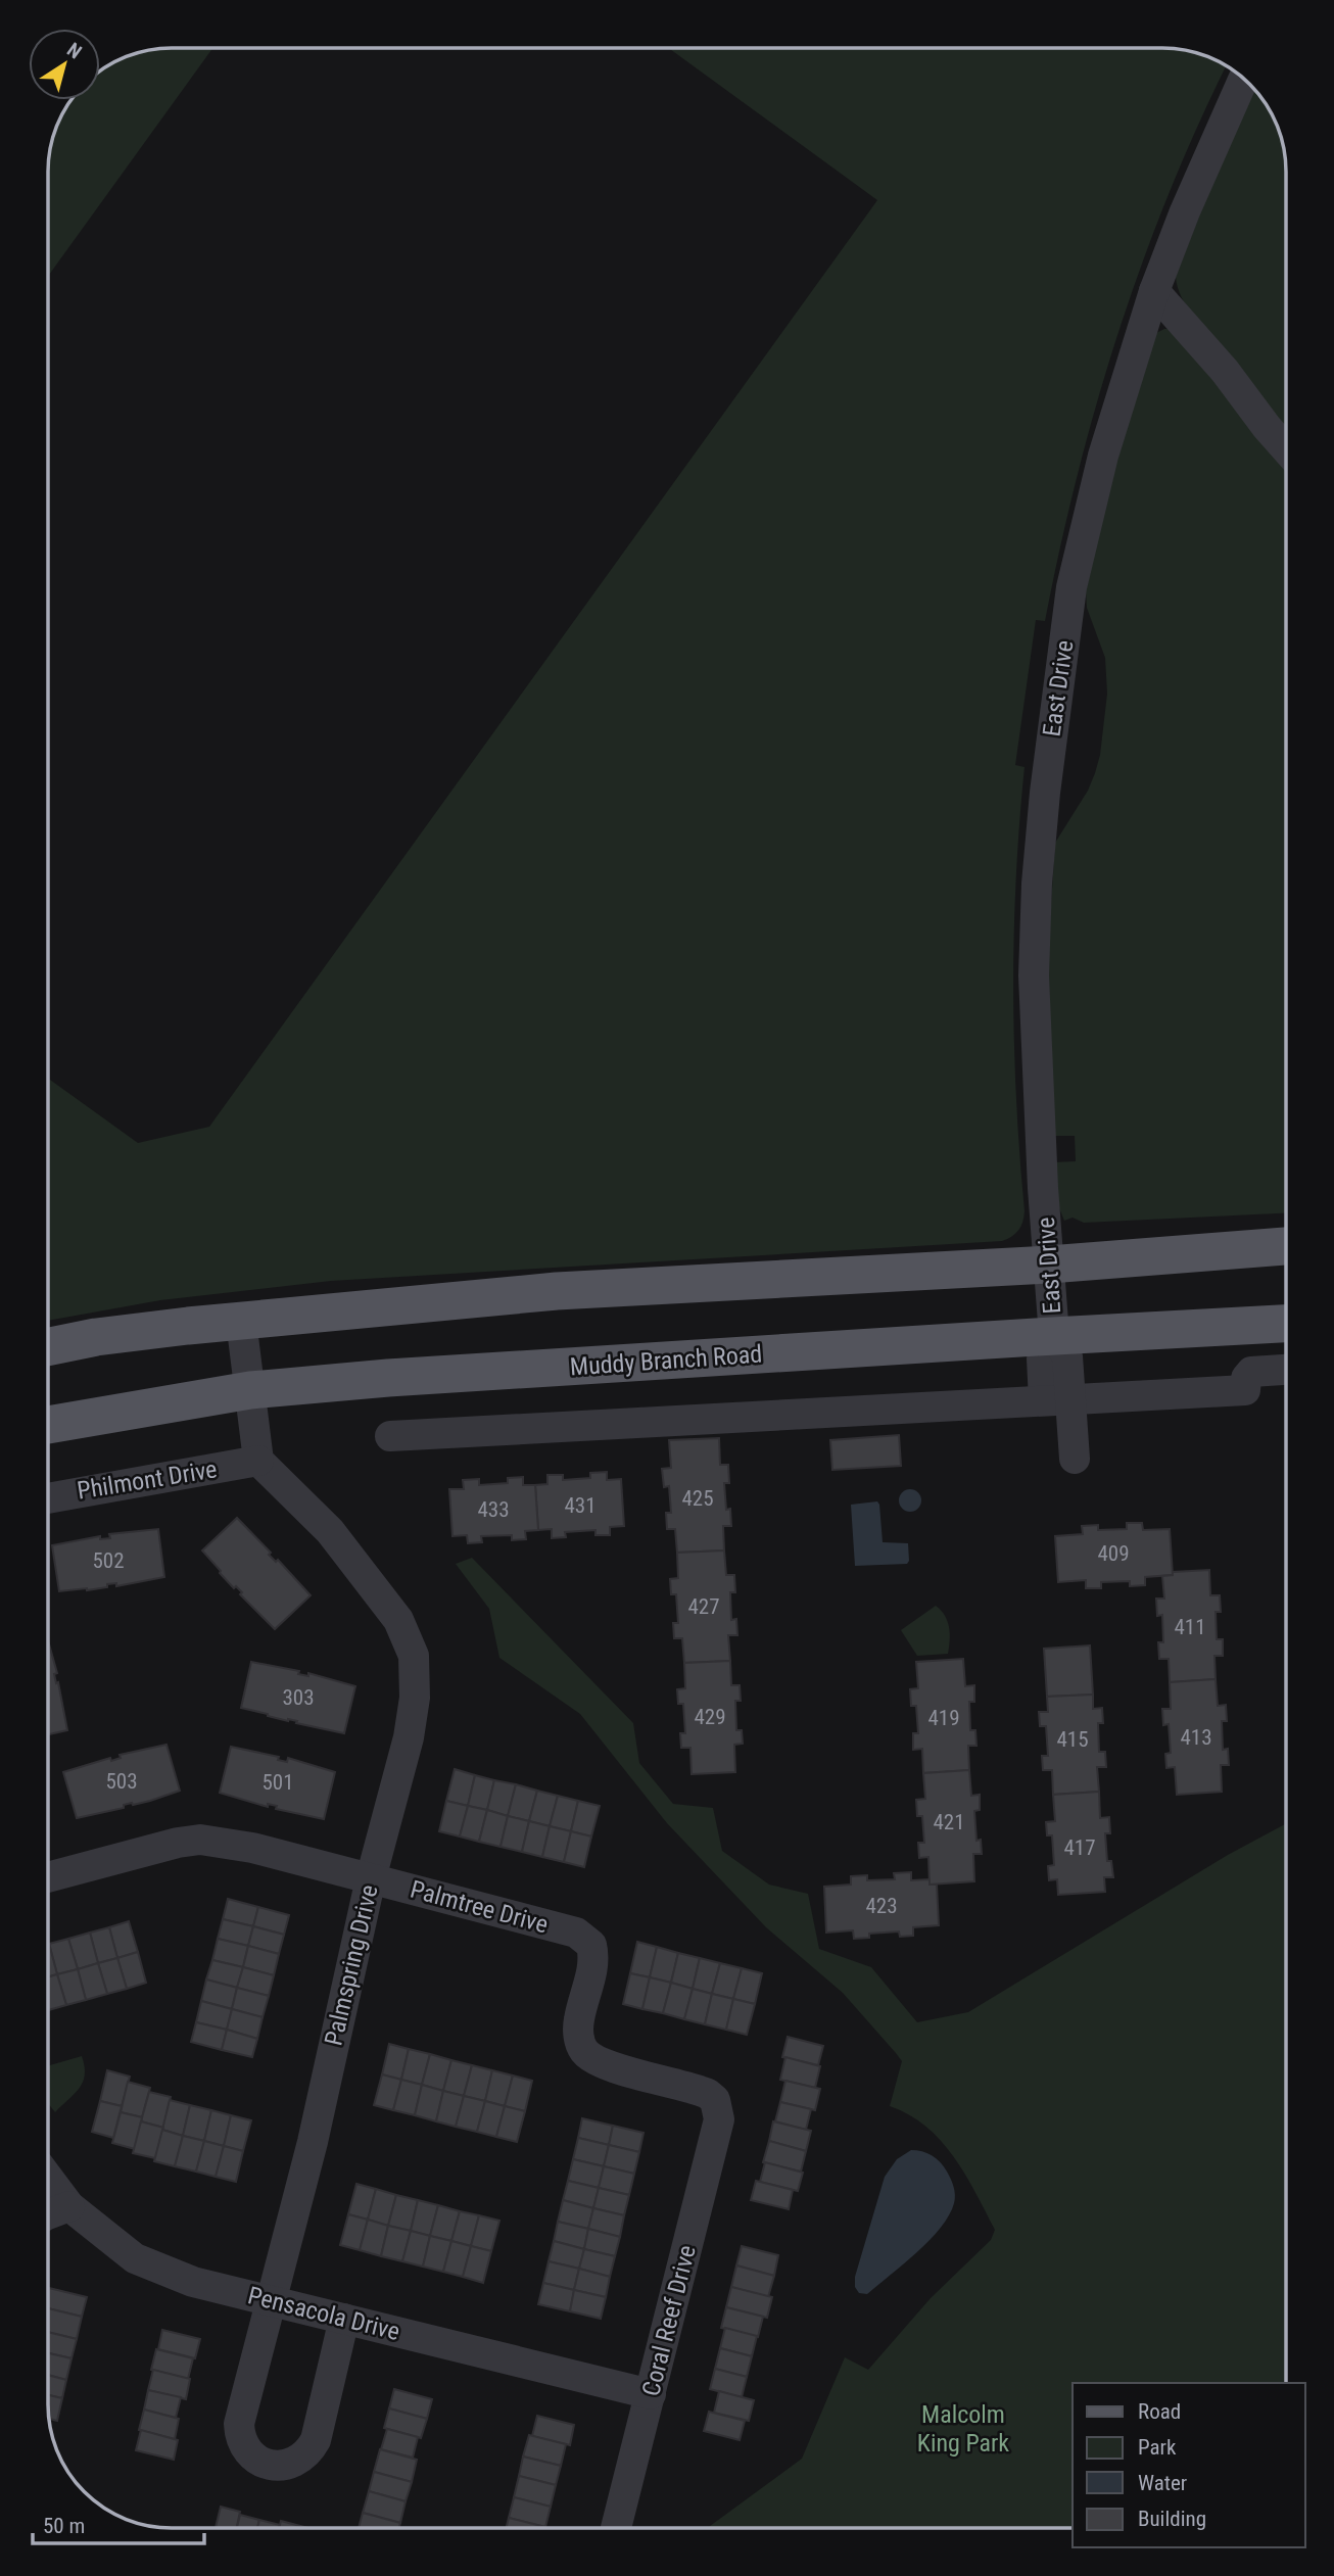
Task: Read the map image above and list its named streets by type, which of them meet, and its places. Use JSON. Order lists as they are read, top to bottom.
{
  "streets": {
    "main road": ["Muddy Branch Road"],
    "street": [
      "East Drive",
      "Philmont Drive",
      "Palmtree Drive",
      "Palmspring Drive",
      "Pensacola Drive",
      "Coral Reef Drive"
    ]
  },
  "crossings": [
    ["East Drive", "Muddy Branch Road"],
    ["Philmont Drive", "Palmspring Drive"],
    ["Palmtree Drive", "Palmspring Drive"],
    ["Palmtree Drive", "Coral Reef Drive"],
    ["Palmspring Drive", "Pensacola Drive"],
    ["Pensacola Drive", "Coral Reef Drive"]
  ],
  "parks": ["Malcolm King Park"],
  "house_numbers": [
    "425",
    "431",
    "433",
    "409",
    "502",
    "427",
    "411",
    "303",
    "429",
    "419",
    "413",
    "415",
    "503",
    "501",
    "421",
    "417",
    "423"
  ],
  "legend": [
    "Road",
    "Park",
    "Water",
    "Building"
  ],
  "scale_bar": "50 m",
  "north": "top right"
}
